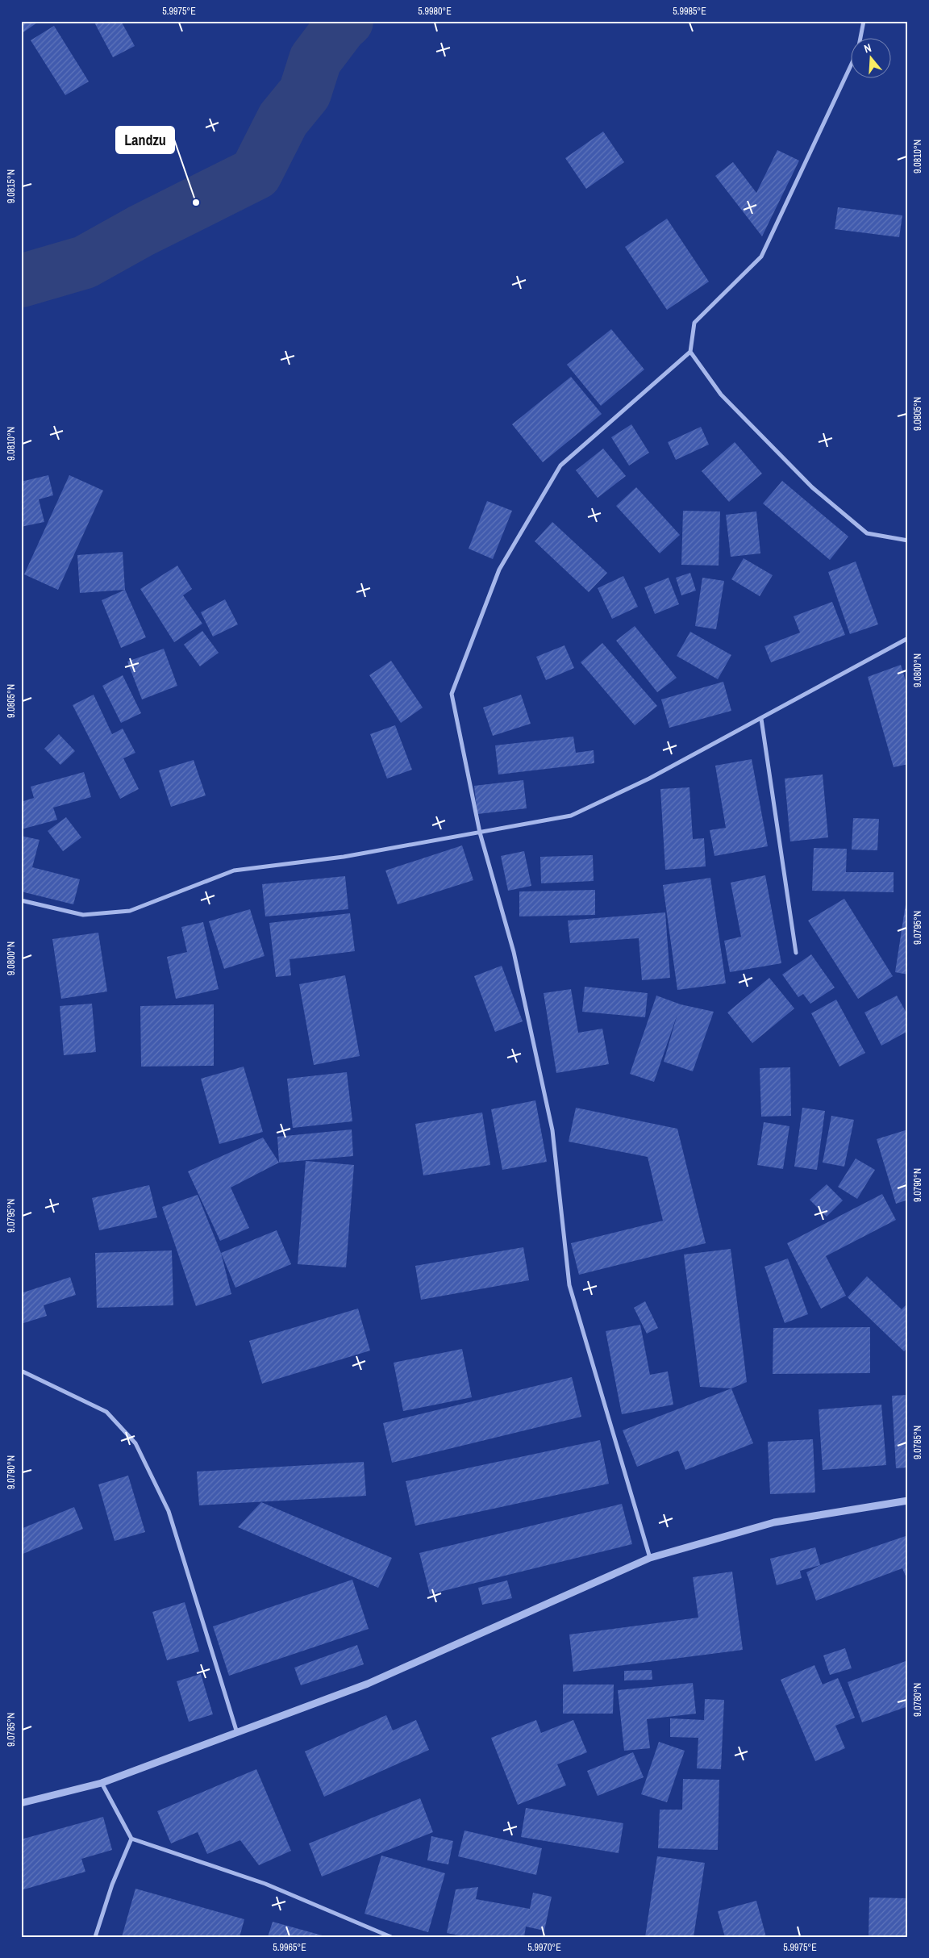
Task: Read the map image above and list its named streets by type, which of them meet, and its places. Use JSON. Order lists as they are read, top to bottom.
{
  "places": ["Landzu"],
  "north": "top",
  "coordinates": [
    "5.9975°E",
    "5.9980°E",
    "5.9985°E",
    "9.0810°N",
    "9.0815°N",
    "9.0805°N",
    "9.0800°N",
    "9.0795°N",
    "9.0790°N",
    "9.0785°N",
    "9.0780°N",
    "5.9965°E",
    "5.9970°E"
  ]
}
